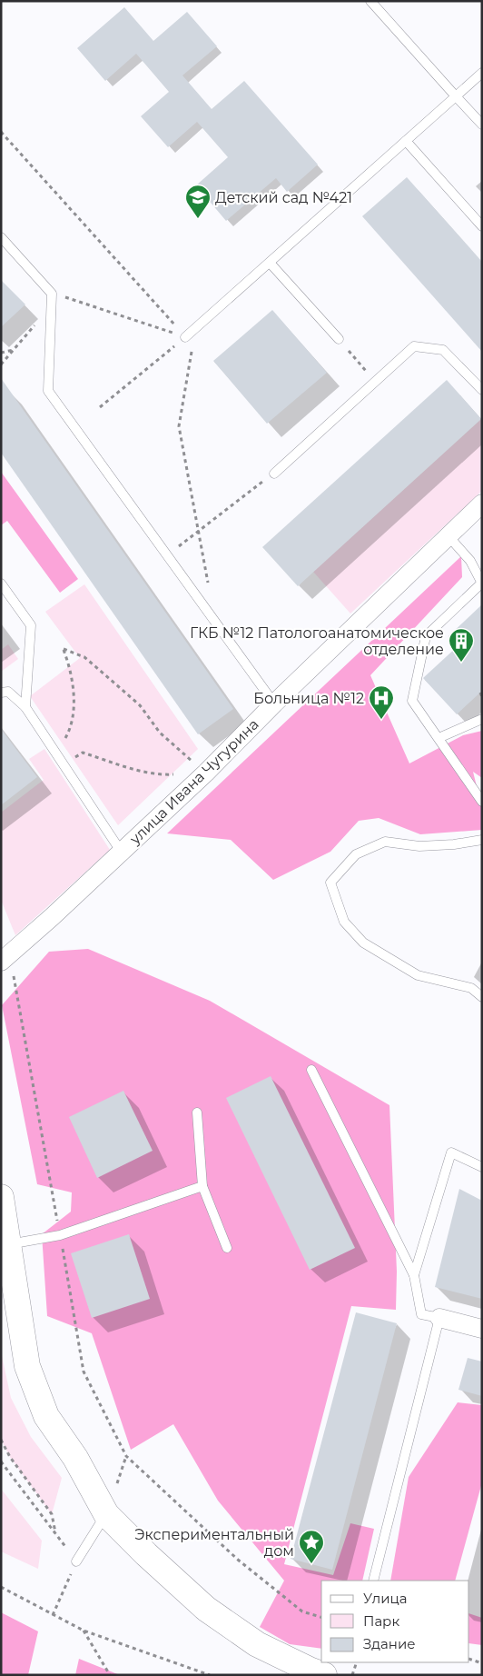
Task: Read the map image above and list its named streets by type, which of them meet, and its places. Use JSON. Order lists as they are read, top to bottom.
{
  "streets": {
    "street": ["улица Ивана Чугурина"]
  },
  "places": {
    "school or university": ["Детский сад №421"],
    "building": ["ГКБ №12 Патологоанатомическое отделение"],
    "hospital": ["Больница №12"],
    "place": ["Экспериментальный дом"]
  },
  "legend": ["Улица", "Парк", "Здание"]
}
